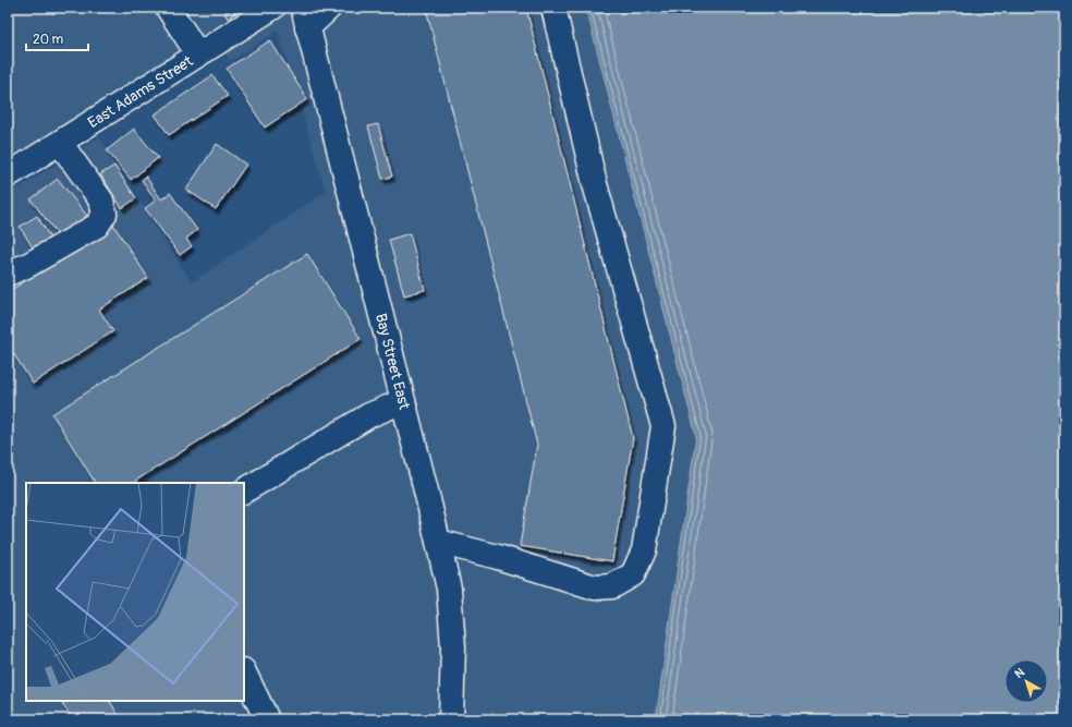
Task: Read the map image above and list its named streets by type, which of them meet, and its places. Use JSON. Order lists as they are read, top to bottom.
{
  "streets": {
    "street": ["East Adams Street", "Bay Street East"]
  },
  "scale_bar": "20 m",
  "north": "top left"
}
